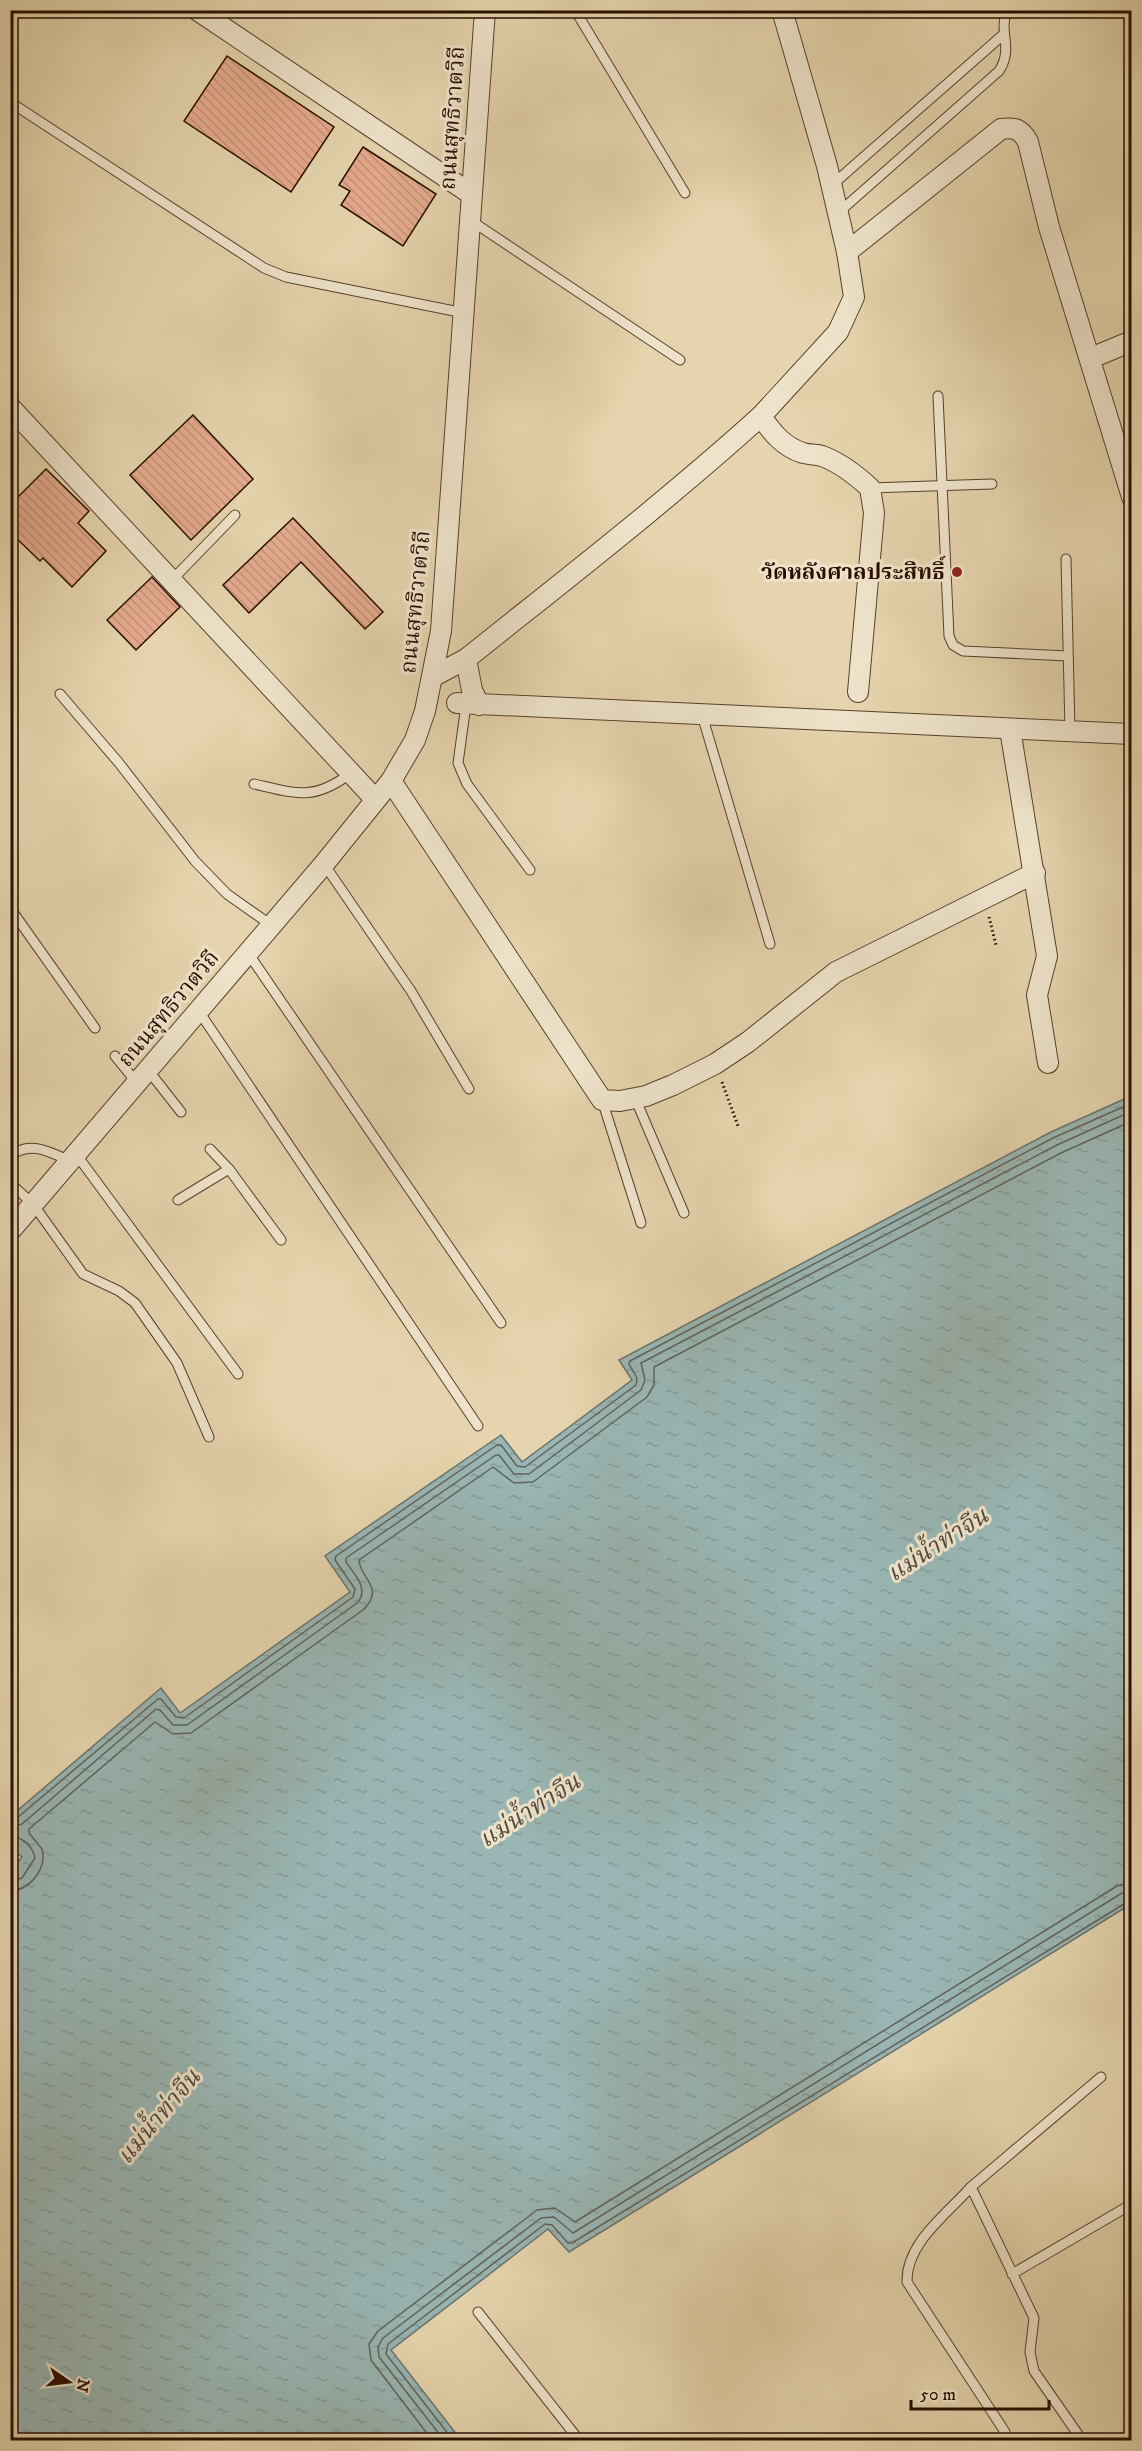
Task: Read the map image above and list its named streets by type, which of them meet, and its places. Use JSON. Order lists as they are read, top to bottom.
{
  "streets": {
    "street": ["ถนนสุทธิวาตวิถี"]
  },
  "water": ["แม่น้ำท่าจีน"],
  "places": ["วัดหลังศาลประสิทธิ์"],
  "scale_bar": "50 m",
  "north": "right"
}
